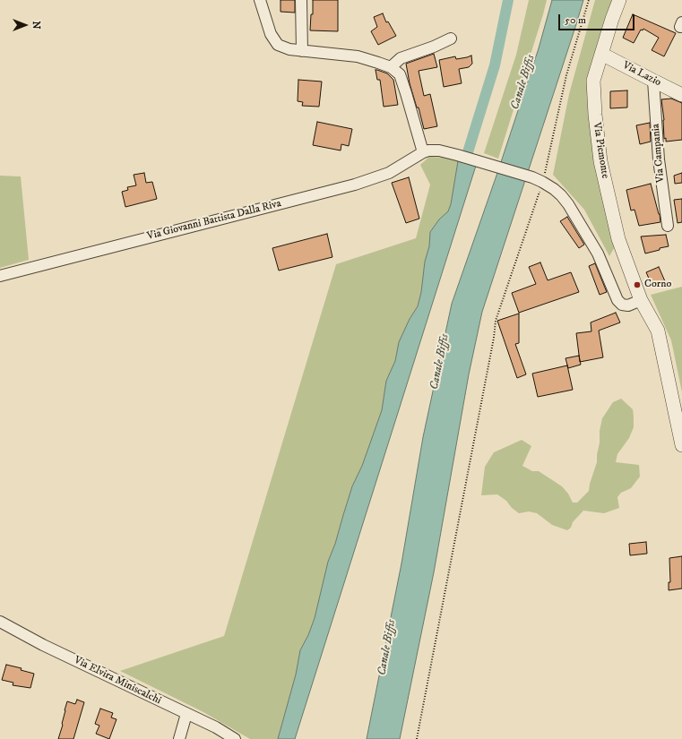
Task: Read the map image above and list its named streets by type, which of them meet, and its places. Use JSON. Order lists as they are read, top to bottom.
{
  "streets": {
    "street": [
      "Via Lazio",
      "Via Piemonte",
      "Via Campania",
      "Via Giovanni Battista Dalla Riva",
      "Via Elvira Miniscalchi"
    ]
  },
  "crossings": [
    ["Via Lazio", "Via Piemonte"],
    ["Via Lazio", "Via Campania"],
    ["Via Piemonte", "Via Giovanni Battista Dalla Riva"]
  ],
  "water": ["Canale Biffis"],
  "places": ["Corno"],
  "scale_bar": "50 m",
  "north": "right"
}
